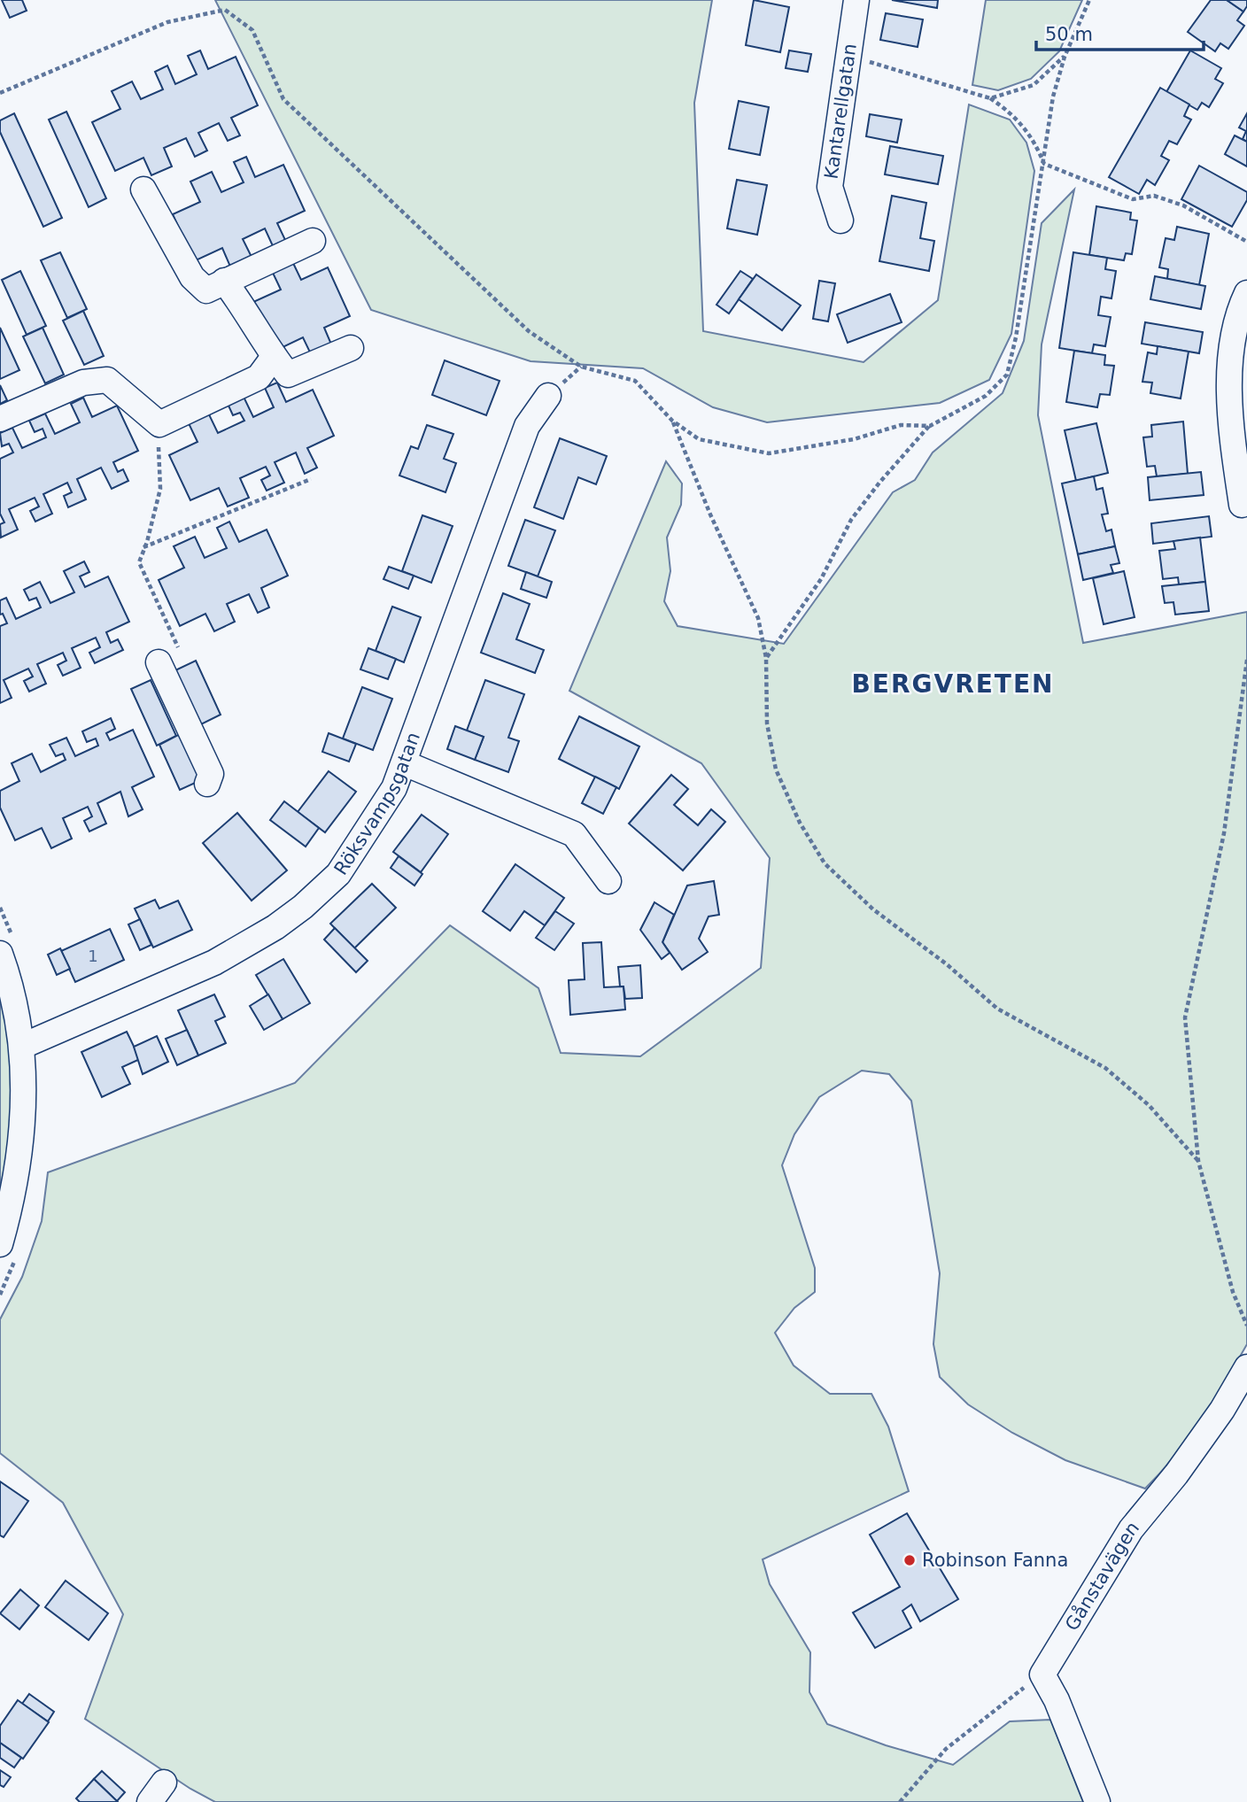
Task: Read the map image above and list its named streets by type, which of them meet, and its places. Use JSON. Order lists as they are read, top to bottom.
{
  "streets": {
    "street": ["Kantarellgatan", "Röksvampsgatan", "Gånstavägen"]
  },
  "districts": ["BERGVRETEN"],
  "places": ["Robinson Fanna"],
  "house_numbers": ["1"],
  "scale_bar": "50 m"
}
